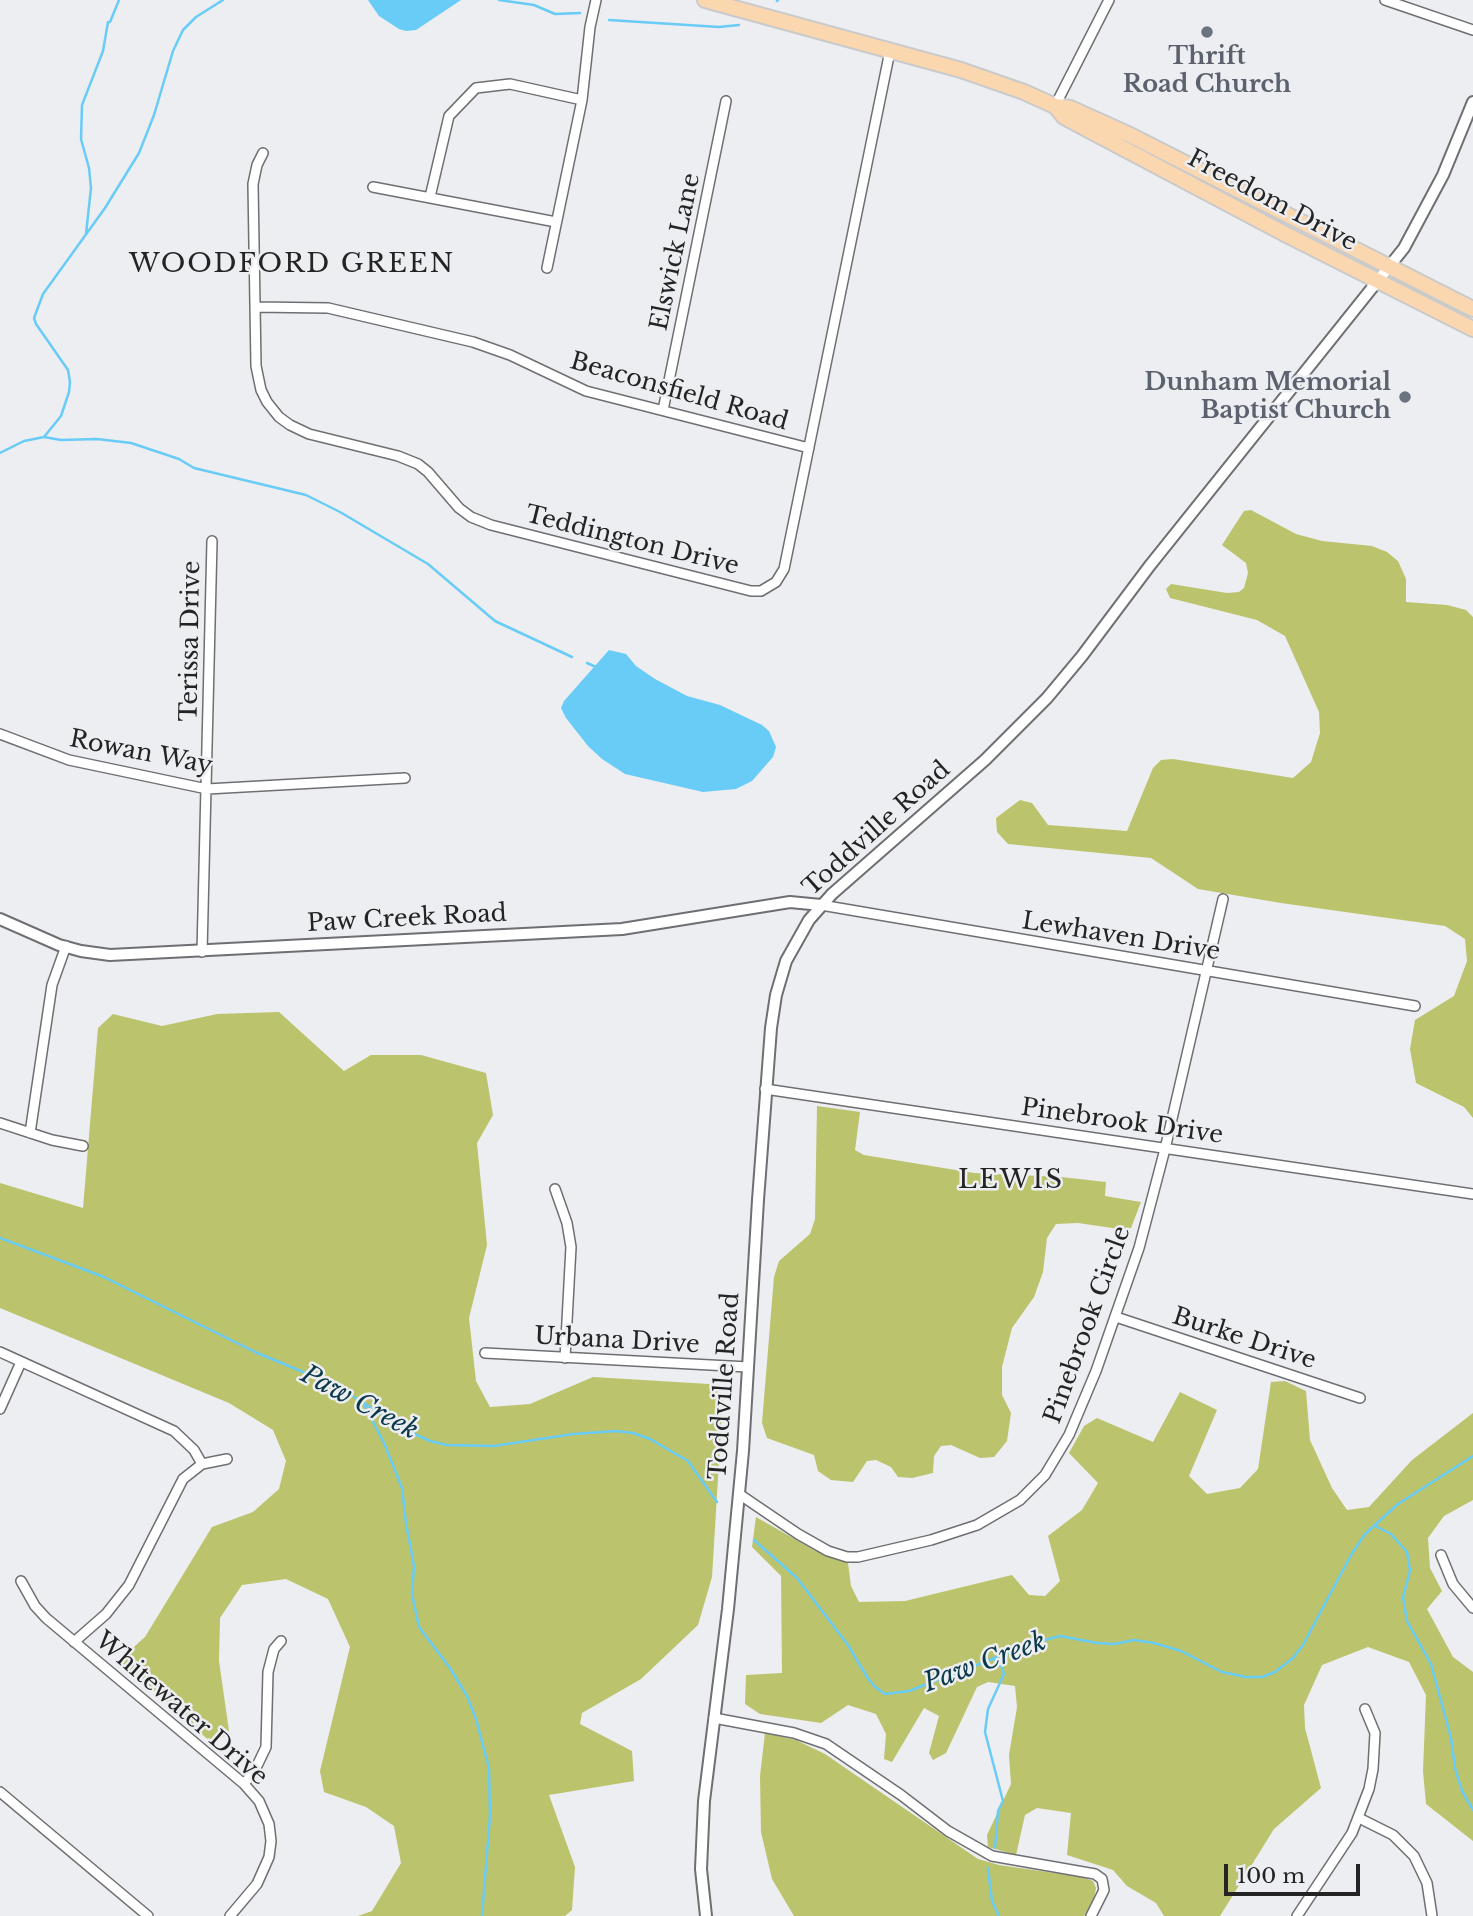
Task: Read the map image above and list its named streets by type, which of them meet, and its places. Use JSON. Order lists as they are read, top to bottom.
{
  "streets": {
    "main road": ["Freedom Drive"],
    "street": [
      "Elswick Lane",
      "Beaconsfield Road",
      "Teddington Drive",
      "Terissa Drive",
      "Rowan Way",
      "Toddville Road",
      "Paw Creek Road",
      "Lewhaven Drive",
      "Pinebrook Drive",
      "Pinebrook Circle",
      "Burke Drive",
      "Urbana Drive",
      "Whitewater Drive"
    ]
  },
  "crossings": [
    ["Freedom Drive", "Teddington Drive"],
    ["Freedom Drive", "Toddville Road"],
    ["Elswick Lane", "Beaconsfield Road"],
    ["Beaconsfield Road", "Teddington Drive"],
    ["Terissa Drive", "Rowan Way"],
    ["Terissa Drive", "Paw Creek Road"],
    ["Toddville Road", "Paw Creek Road"],
    ["Toddville Road", "Lewhaven Drive"],
    ["Toddville Road", "Pinebrook Drive"],
    ["Toddville Road", "Pinebrook Circle"],
    ["Toddville Road", "Urbana Drive"],
    ["Paw Creek Road", "Lewhaven Drive"],
    ["Lewhaven Drive", "Pinebrook Circle"],
    ["Pinebrook Drive", "Pinebrook Circle"],
    ["Pinebrook Circle", "Burke Drive"]
  ],
  "districts": ["WOODFORD GREEN", "LEWIS"],
  "water": ["Paw Creek"],
  "places": ["Thrift Road Church", "Dunham Memorial Baptist Church"],
  "scale_bar": "100 m"
}
